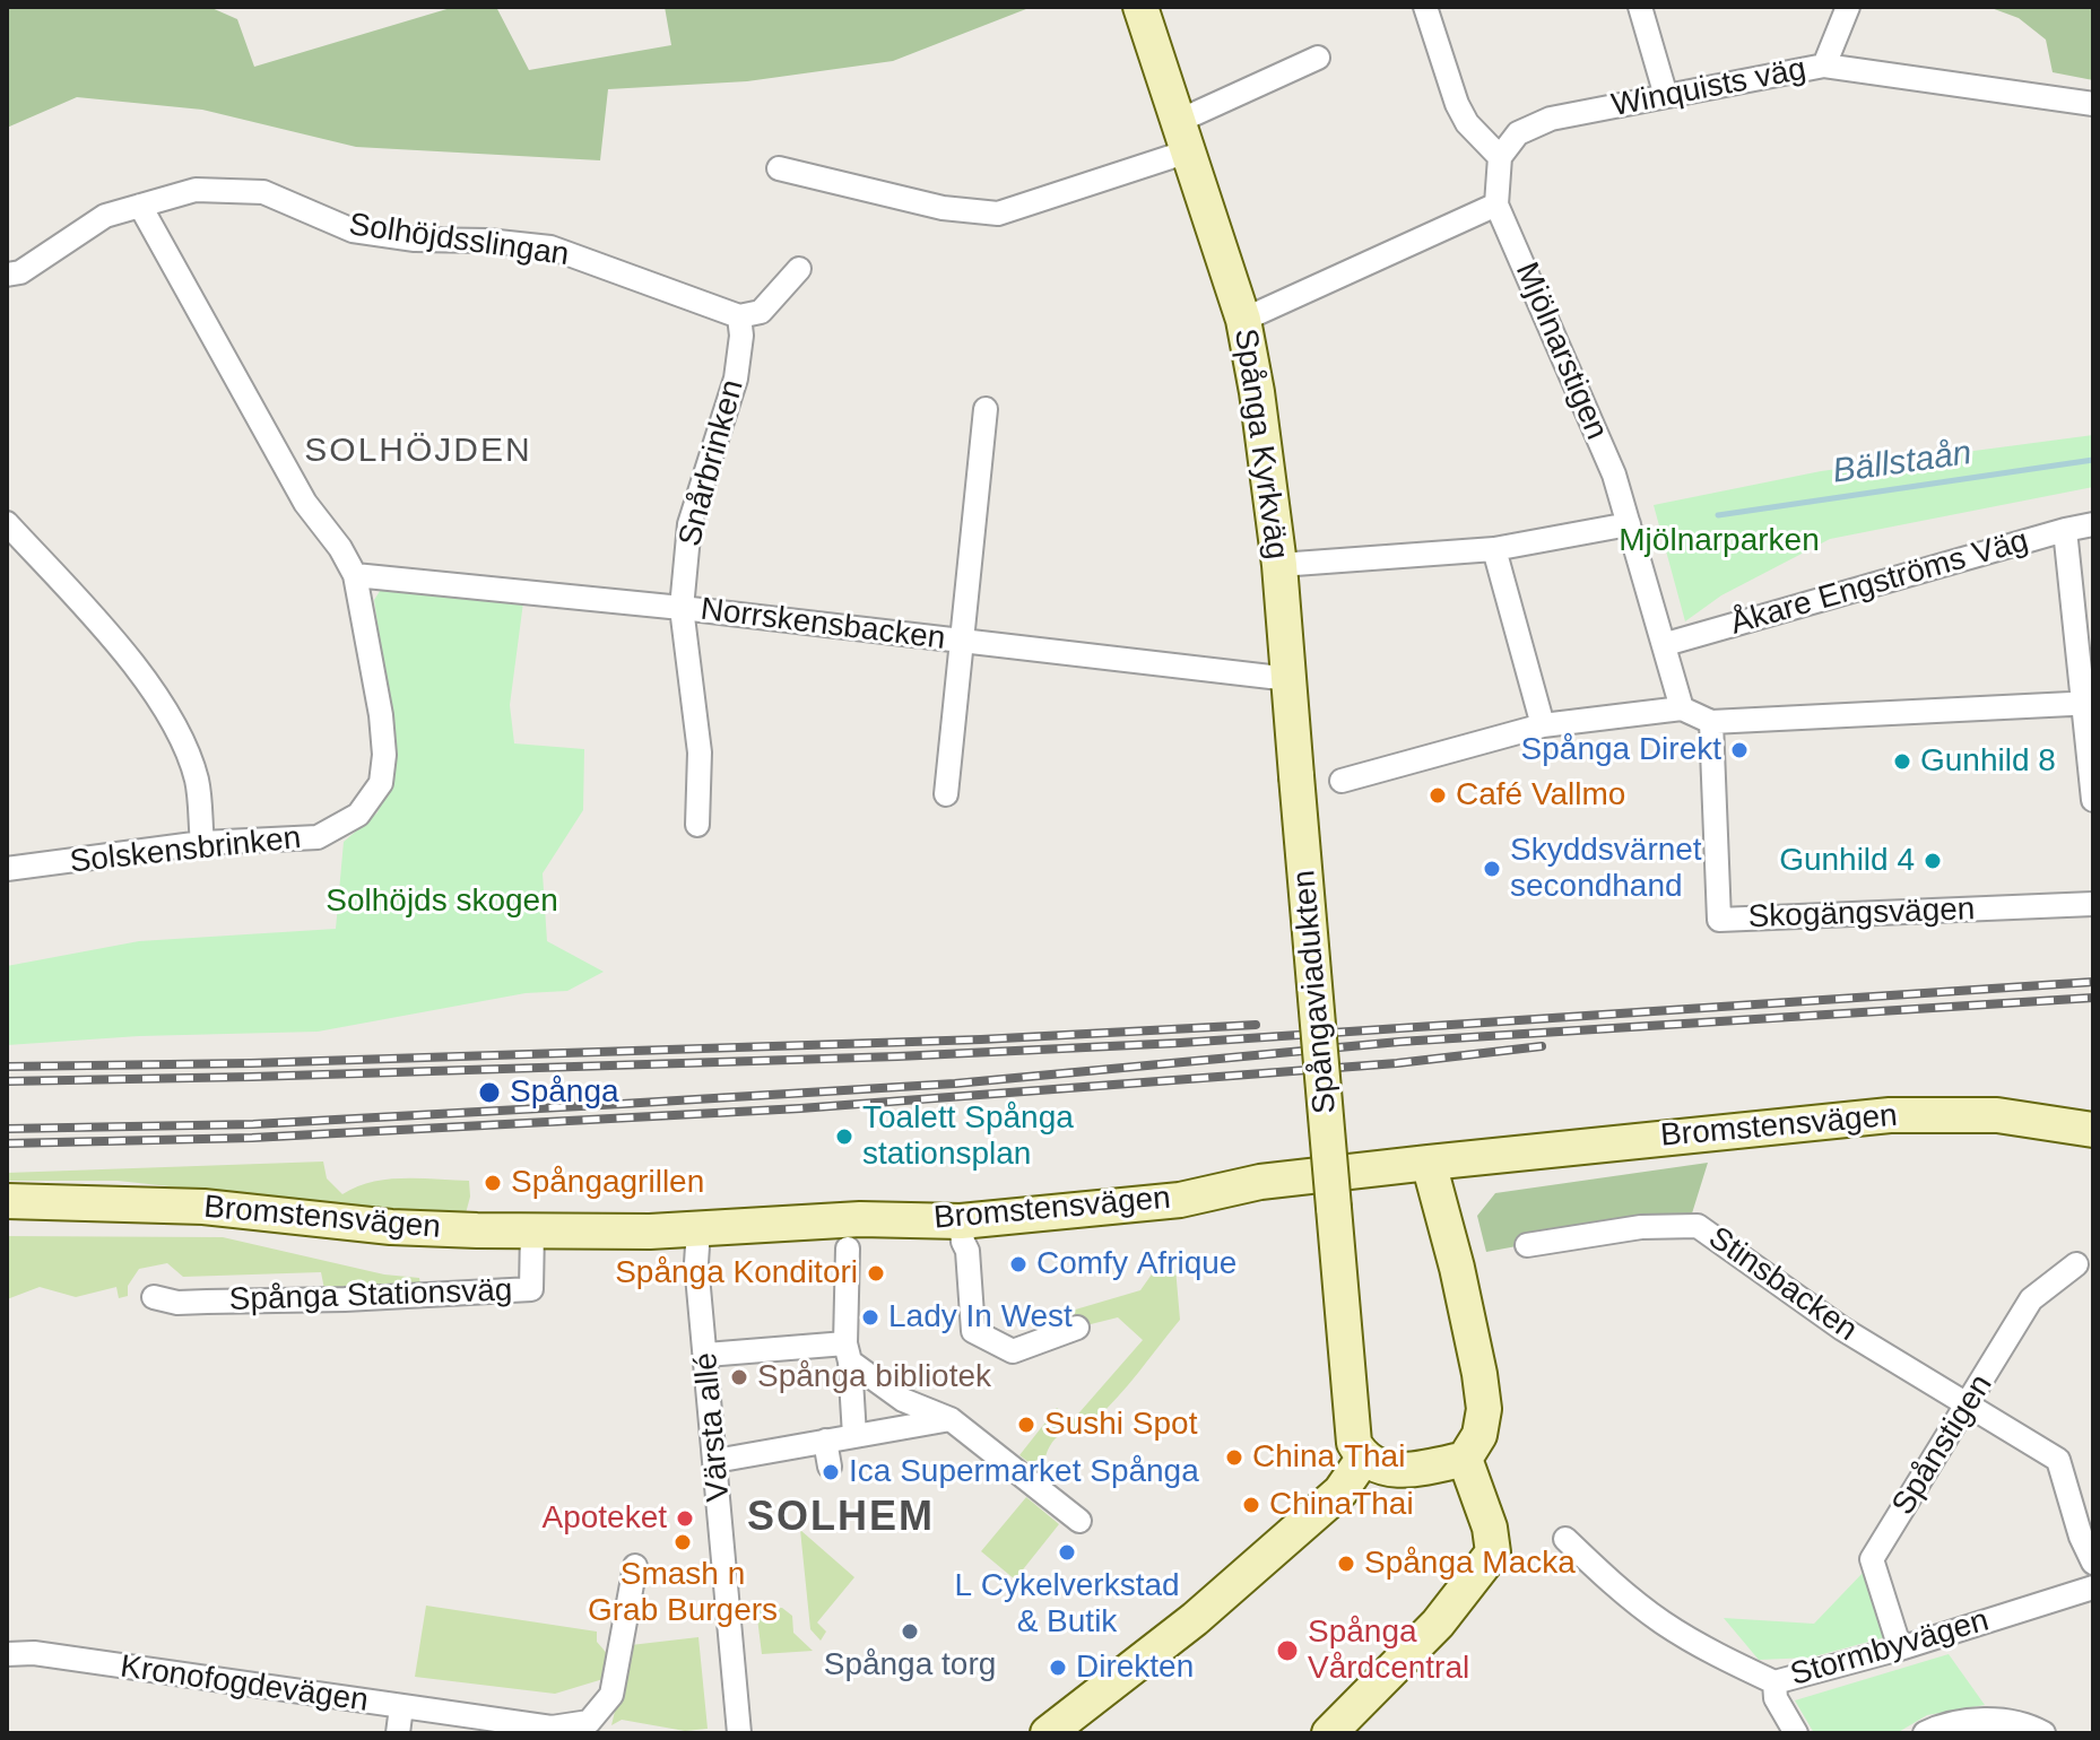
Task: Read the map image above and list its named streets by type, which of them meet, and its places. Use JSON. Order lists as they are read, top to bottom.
{
  "streets": {
    "street": [
      "Winquists väg",
      "Solhöjdsslingan",
      "Mjölnarstigen",
      "Spånga Kyrkväg",
      "Snårbrinken",
      "Åkare Engströms Väg",
      "Norrskensbacken",
      "Solskensbrinken",
      "Skogängsvägen",
      "Spångaviadukten",
      "Bromstensvägen",
      "Stinsbacken",
      "Spånga Stationsväg",
      "Värsta allé",
      "Spånstigen",
      "Stormbyvägen",
      "Kronofogdevägen"
    ]
  },
  "crossings": [
    ["Winquists väg", "Mjölnarstigen"],
    ["Solhöjdsslingan", "Snårbrinken"],
    ["Mjölnarstigen", "Åkare Engströms Väg"],
    ["Spånga Kyrkväg", "Norrskensbacken"],
    ["Spånga Kyrkväg", "Spångaviadukten"],
    ["Snårbrinken", "Norrskensbacken"],
    ["Norrskensbacken", "Solskensbrinken"],
    ["Bromstensvägen", "Spånga Stationsväg"],
    ["Bromstensvägen", "Värsta allé"],
    ["Stinsbacken", "Spånstigen"],
    ["Spånstigen", "Stormbyvägen"]
  ],
  "districts": ["SOLHÖJDEN", "SOLHEM"],
  "water": ["Bällstaån"],
  "parks": ["Mjölnarparken", "Solhöjds skogen"],
  "places": [
    "Spånga Direkt",
    "Gunhild 8",
    "Café Vallmo",
    "Gunhild 4",
    "Skyddsvärnet secondhand",
    "Spånga",
    "Toalett Spånga stationsplan",
    "Spångagrillen",
    "Comfy Afrique",
    "Spånga Konditori",
    "Lady In West",
    "Spånga bibliotek",
    "Sushi Spot",
    "China Thai",
    "Ica Supermarket Spånga",
    "ChinaThai",
    "Apoteket",
    "Smash n Grab Burgers",
    "L Cykelverkstad & Butik",
    "Spånga Macka",
    "Spånga torg",
    "Spånga Vårdcentral",
    "Direkten"
  ]
}
